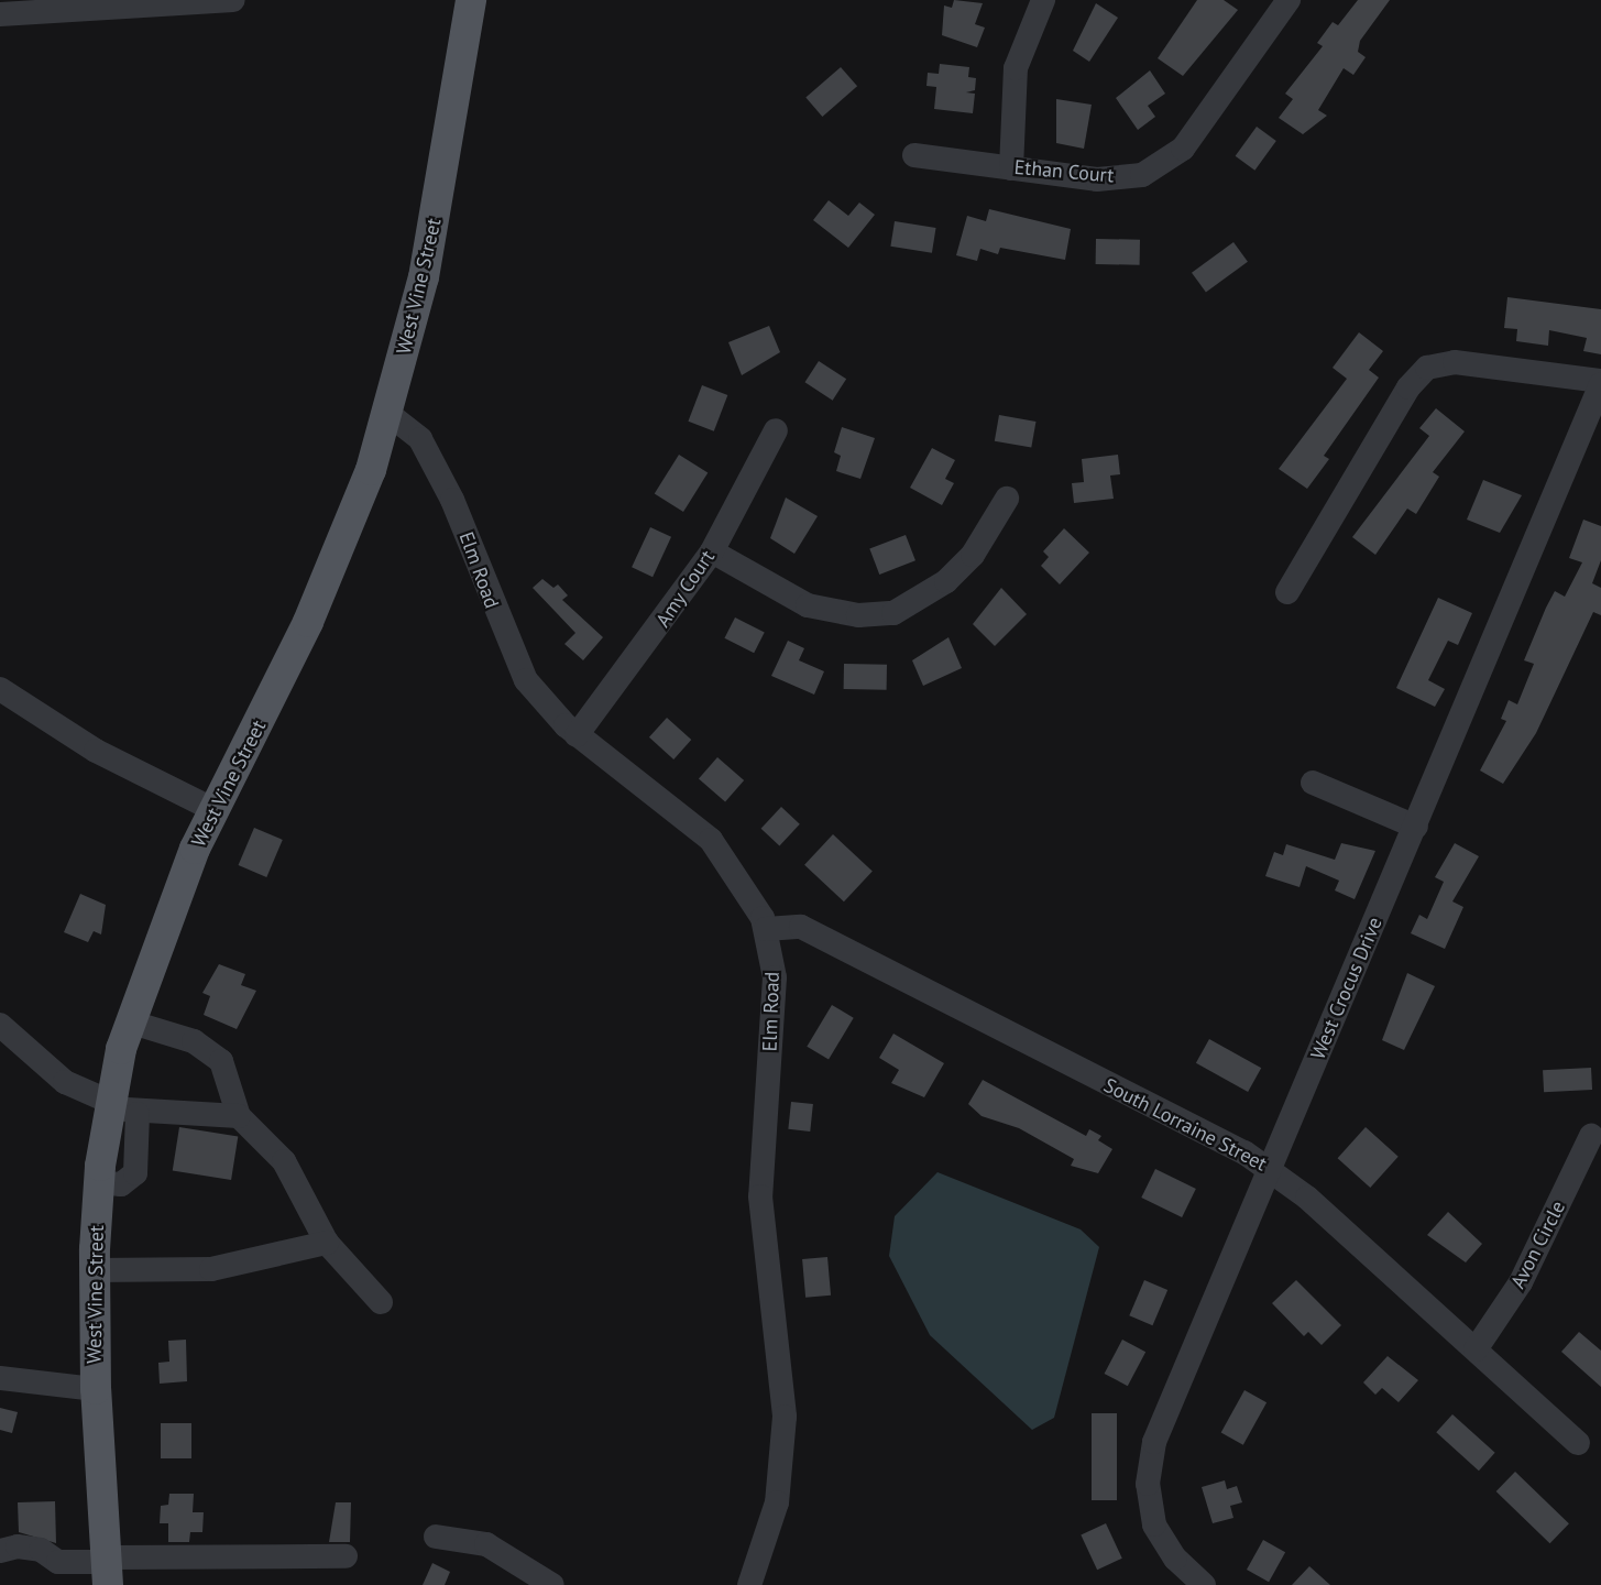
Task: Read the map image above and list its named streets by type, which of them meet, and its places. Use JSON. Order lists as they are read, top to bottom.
{
  "streets": {
    "main road": ["West Vine Street"],
    "street": [
      "Ethan Court",
      "Elm Road",
      "Amy Court",
      "West Crocus Drive",
      "South Lorraine Street",
      "Avon Circle"
    ]
  },
  "crossings": [
    ["West Vine Street", "Elm Road"],
    ["Elm Road", "Amy Court"],
    ["Elm Road", "South Lorraine Street"],
    ["West Crocus Drive", "South Lorraine Street"],
    ["South Lorraine Street", "Avon Circle"]
  ]
}
